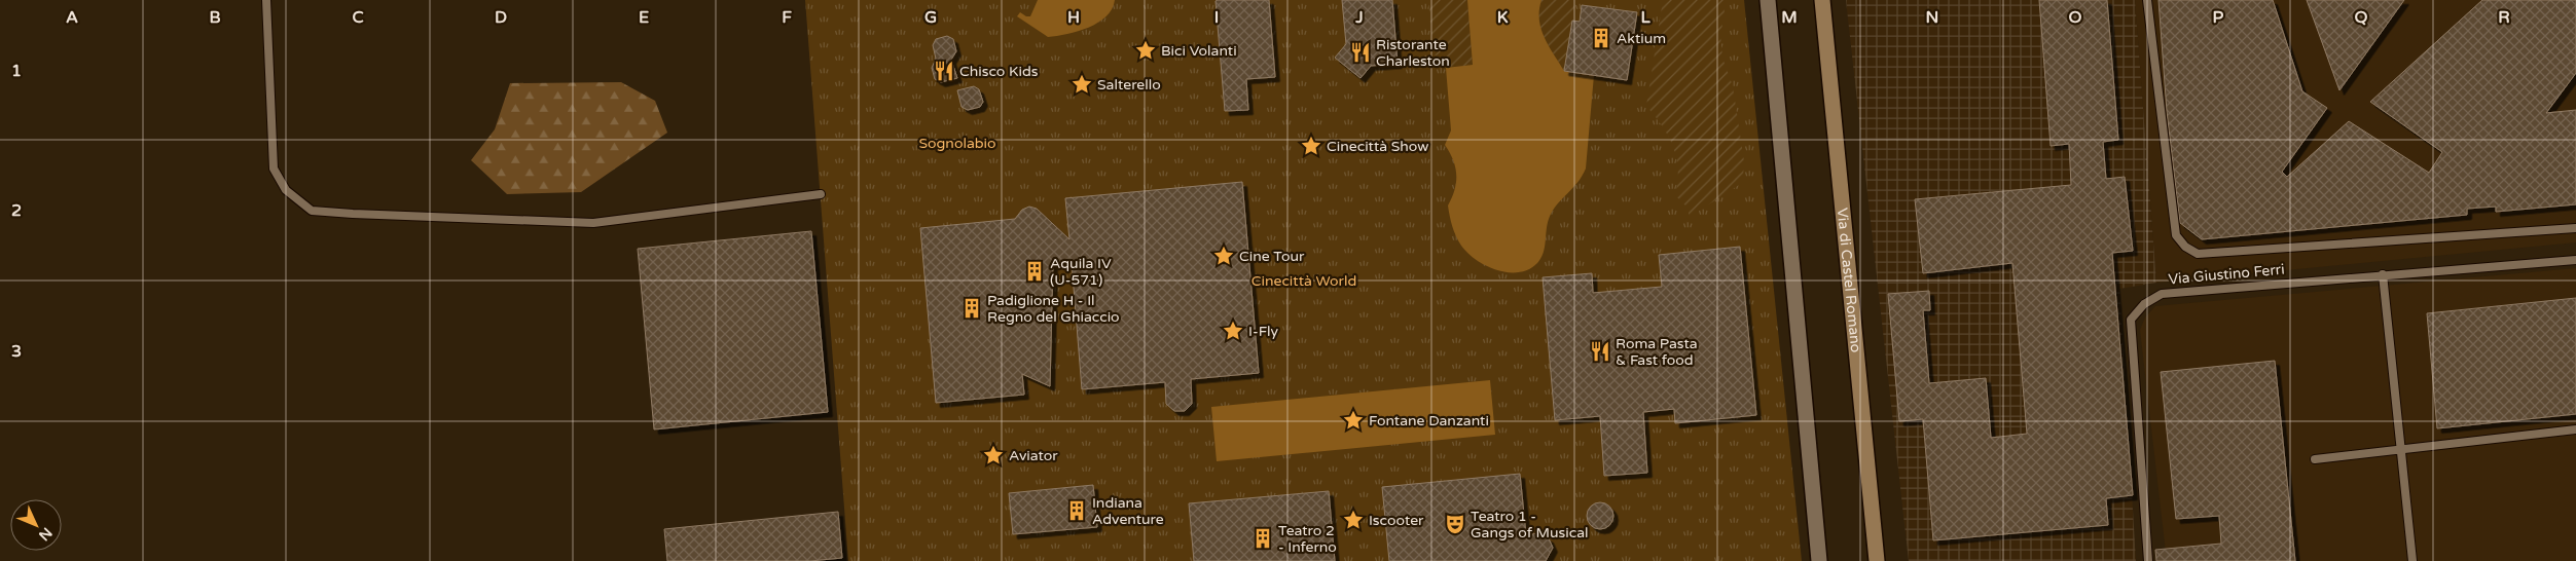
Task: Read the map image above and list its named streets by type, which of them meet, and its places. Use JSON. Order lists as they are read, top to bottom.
{
  "streets": {
    "street": ["Via di Castel Romano"],
    "lane": ["Via Giustino Ferri"]
  },
  "parks": ["Sognolabio", "Cinecittà World"],
  "places": {
    "building": [
      "Aktium",
      "Aquila IV (U-571)",
      "Padiglione H - Il Regno del Ghiaccio",
      "Indiana Adventure",
      "Teatro 2 - Inferno"
    ],
    "place": [
      "Bici Volanti",
      "Salterello",
      "Cinecittà Show",
      "Cine Tour",
      "I-Fly",
      "Fontane Danzanti",
      "Aviator",
      "Iscooter"
    ],
    "restaurant": ["Ristorante Charleston", "Chisco Kids", "Roma Pasta & Fast food"],
    "theatre": ["Teatro 1 - Gangs of Musical"]
  },
  "north": "bottom right",
  "grid": {
    "columns": [
      "A",
      "B",
      "C",
      "D",
      "E",
      "F",
      "G",
      "H",
      "I",
      "J",
      "K",
      "L",
      "M",
      "N",
      "O",
      "P",
      "Q",
      "R"
    ],
    "rows": ["1", "2", "3"]
  }
}
